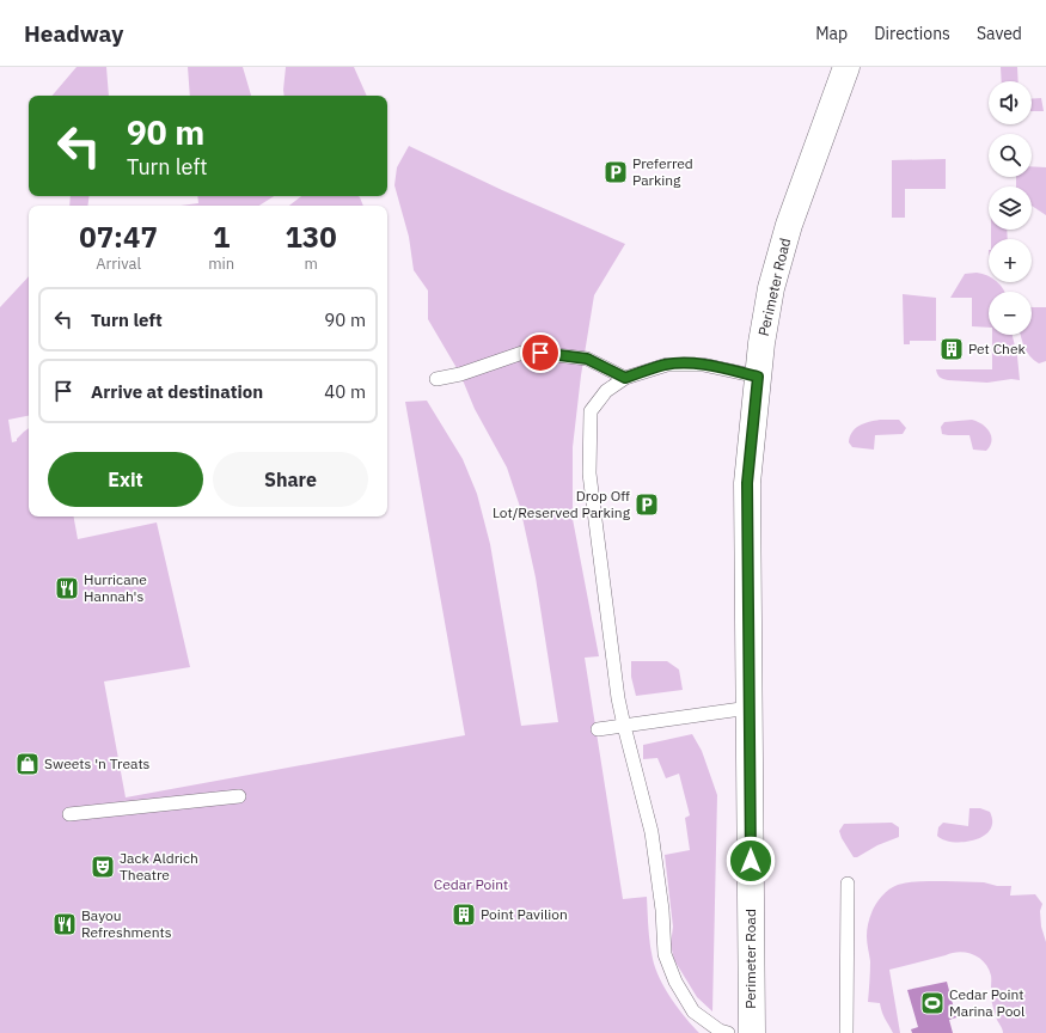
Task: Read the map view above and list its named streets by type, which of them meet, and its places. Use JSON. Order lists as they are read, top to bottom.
{
  "streets": {
    "street": ["Perimeter Road"]
  },
  "parks": ["Cedar Point"],
  "places": {
    "parking": ["Preferred Parking", "Drop Off Lot/Reserved Parking"],
    "building": ["Pet Chek", "Point Pavilion"],
    "restaurant": ["Hurricane Hannah's", "Bayou Refreshments"],
    "shop": ["Sweets 'n Treats"],
    "theatre": ["Jack Aldrich Theatre"],
    "sports": ["Cedar Point Marina Pool"]
  },
  "page": {
    "header": "Headway",
    "nav": ["Map", "Directions", "Saved"],
    "map_buttons": ["+", "−"],
    "turn": ["90 m", "Turn left"],
    "eta": [
      "07:47",
      "Arrival",
      "1",
      "min",
      "130",
      "m"
    ],
    "list": [
      {
        "name": "Turn left",
        "value": "90 m"
      },
      {
        "name": "Arrive at destination",
        "value": "40 m"
      }
    ],
    "buttons": ["Exit", "Share"]
  }
}
